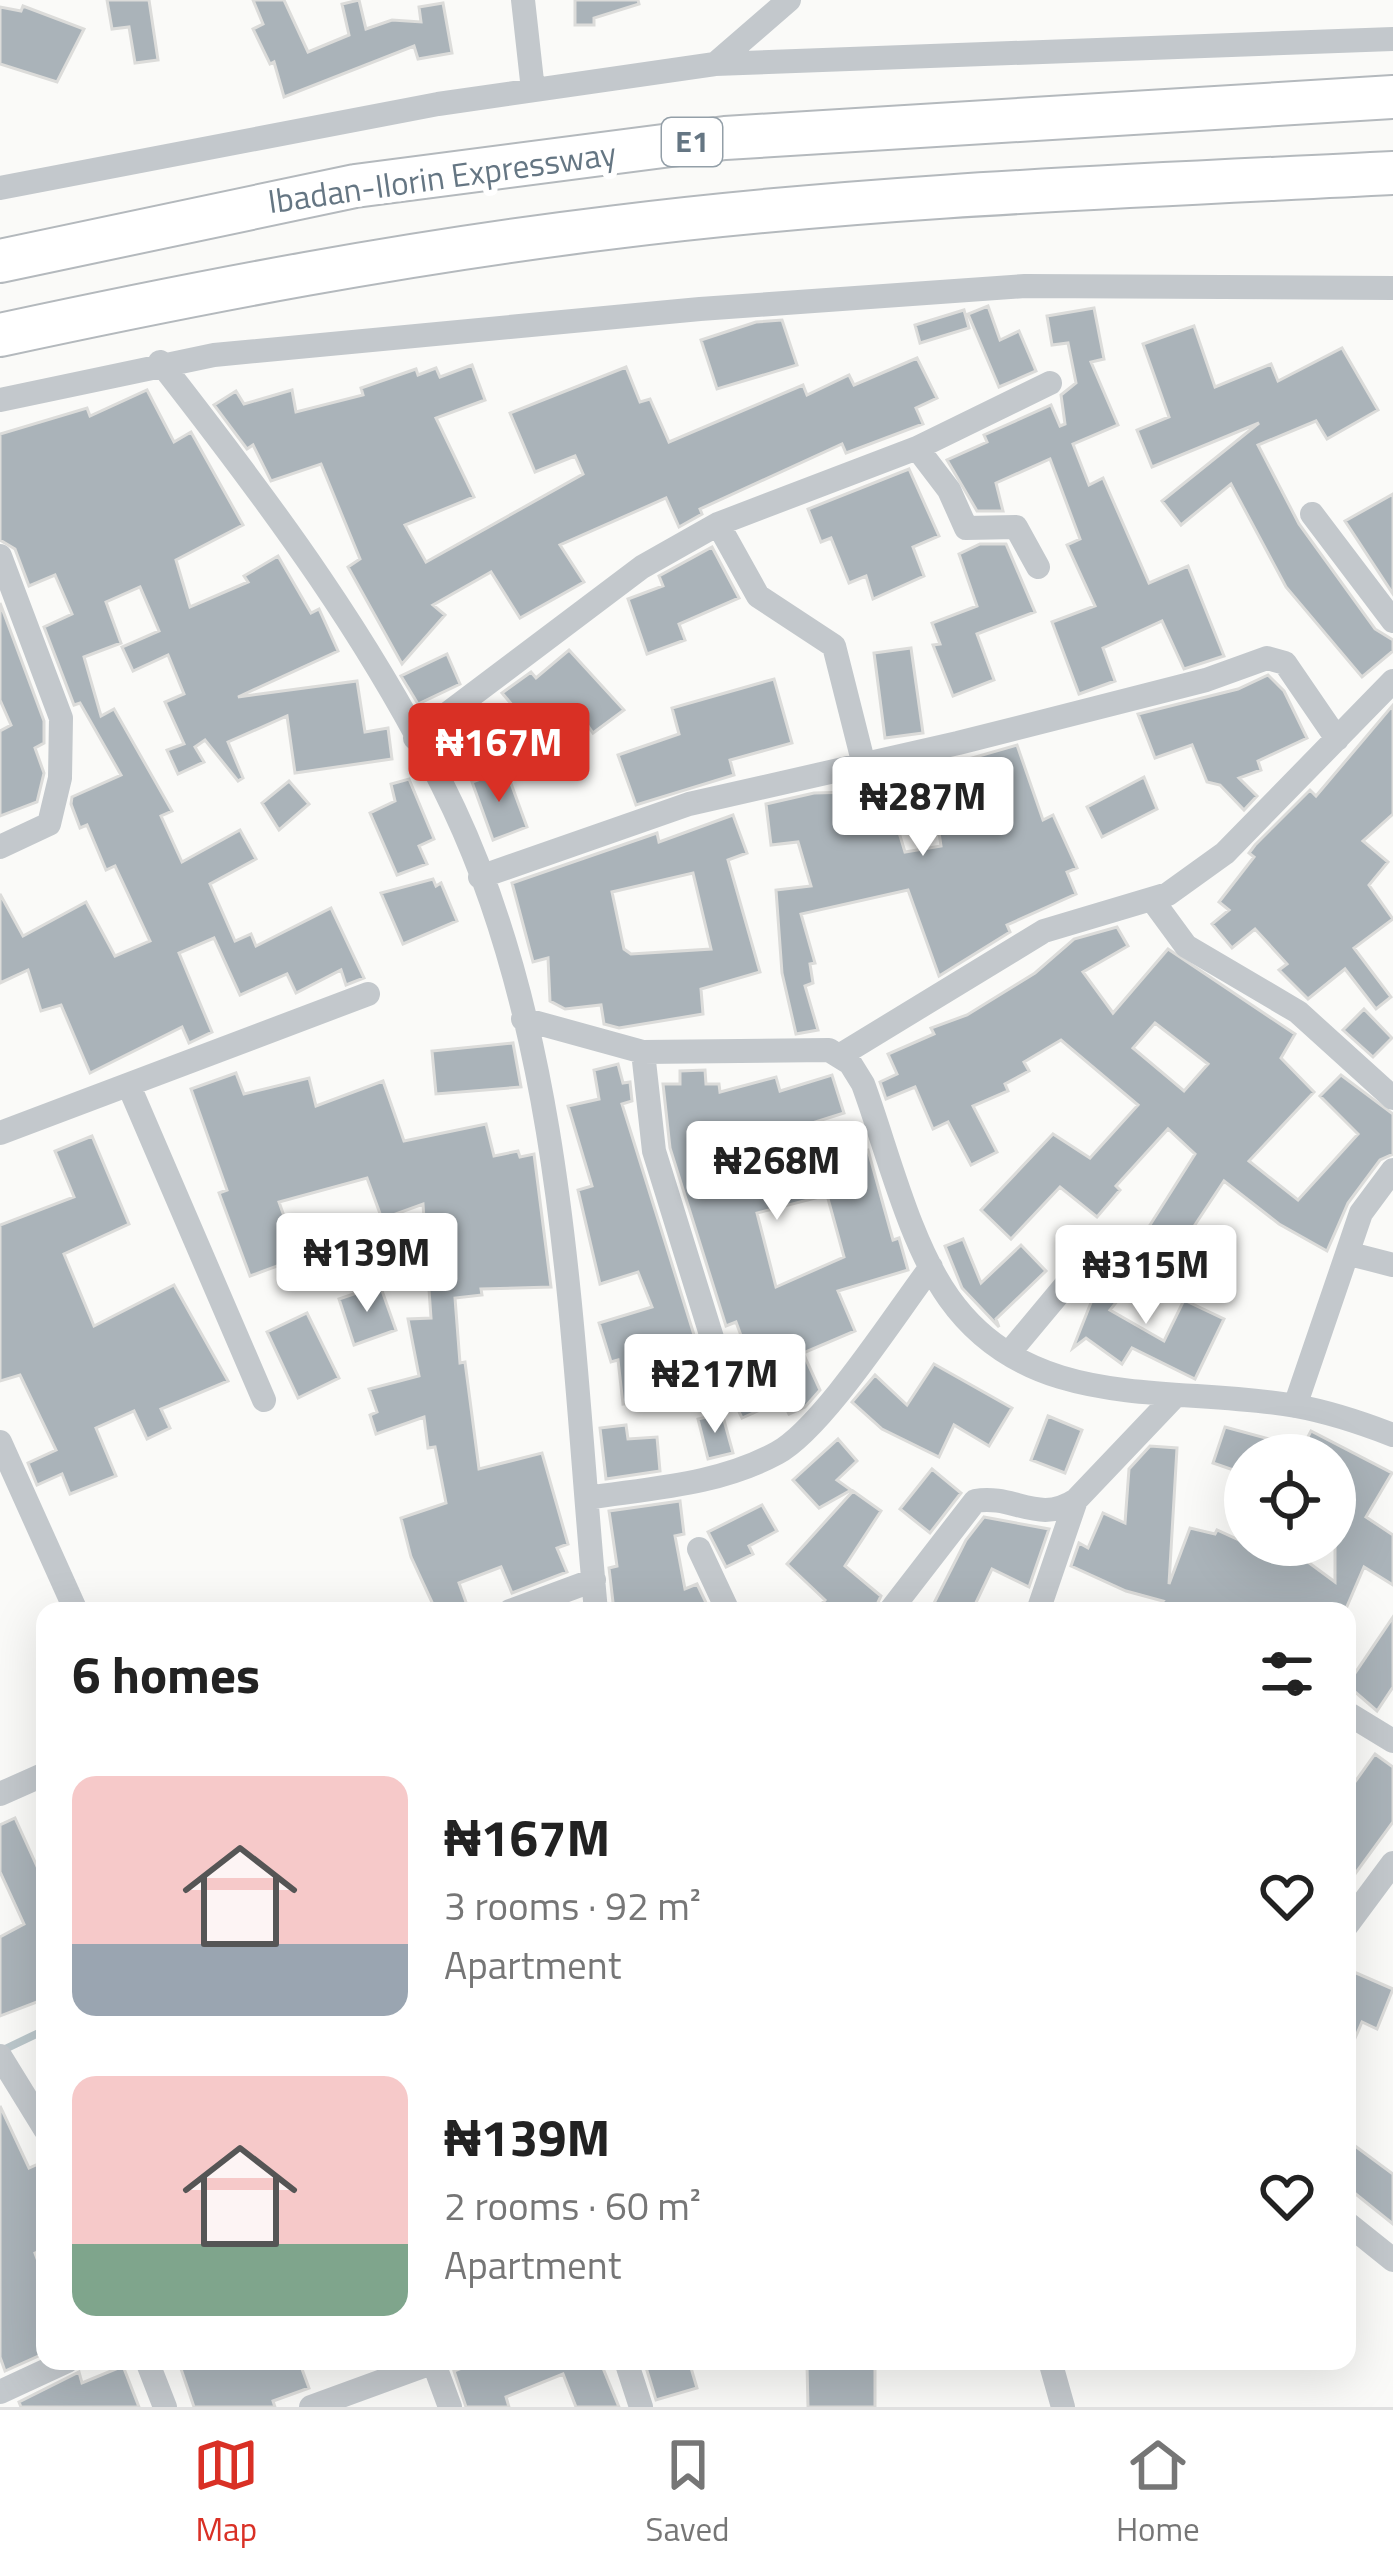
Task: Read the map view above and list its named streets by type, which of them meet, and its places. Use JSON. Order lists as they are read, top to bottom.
{
  "streets": {
    "highway": ["E1", "Ibadan-Ilorin Expressway"]
  },
  "page": {
    "price": [
      "₦167M",
      "₦287M",
      "₦268M",
      "₦139M",
      "₦315M",
      "₦217M"
    ],
    "heading": "6 homes",
    "list": [
      {
        "name": "₦167M",
        "note": "3 rooms · 92 m² · Apartment"
      },
      {
        "name": "₦139M",
        "note": "2 rooms · 60 m² · Apartment"
      }
    ],
    "tabs": ["Map", "Saved", "Home"]
  }
}
